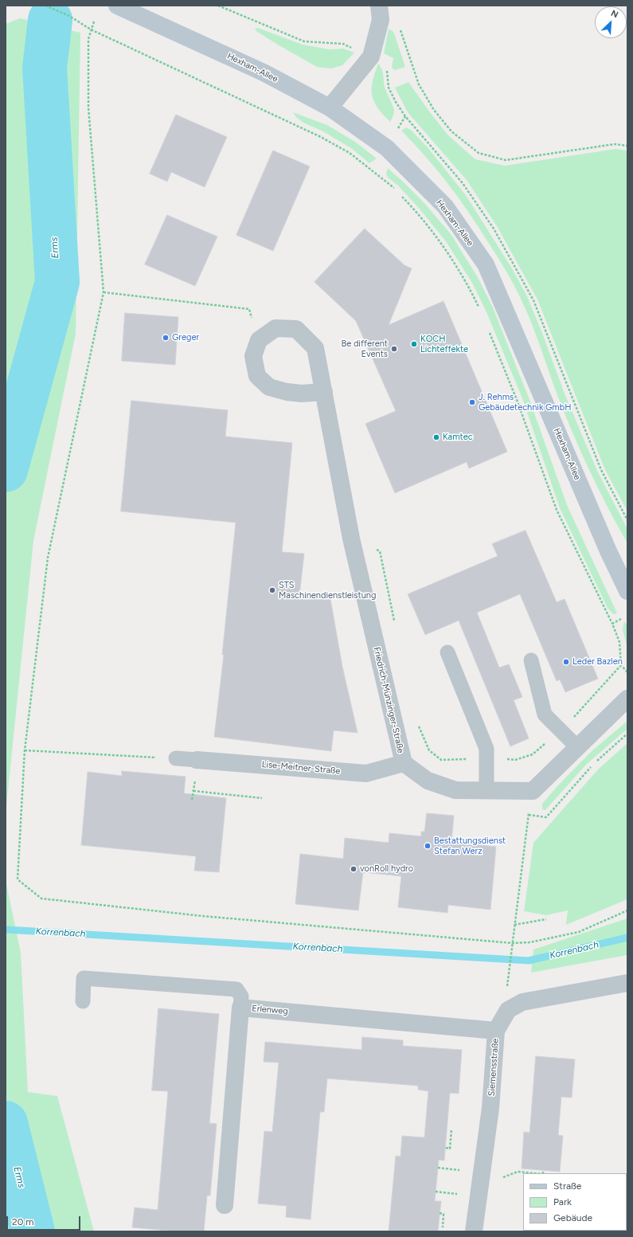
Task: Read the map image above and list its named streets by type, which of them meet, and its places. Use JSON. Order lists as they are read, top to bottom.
{
  "streets": {
    "main road": ["Hexham-Allee"],
    "street": [
      "Friedrich-Münzinger-Straße",
      "Lise-Meitner-Straße",
      "Erlenweg",
      "Siemensstraße"
    ]
  },
  "crossings": [
    ["Friedrich-Münzinger-Straße", "Lise-Meitner-Straße"],
    ["Erlenweg", "Siemensstraße"]
  ],
  "water": ["Erms", "Korrenbach"],
  "places": [
    "Greger",
    "KOCH Lichteffekte",
    "Be different Events",
    "J. Rehms Gebäudetechnik GmbH",
    "Kamtec",
    "STS Maschinendienstleistung",
    "Leder Bazlen",
    "Bestattungsdienst Stefan Werz",
    "vonRoll hydro"
  ],
  "legend": ["Straße", "Park", "Gebäude"],
  "scale_bar": "20 m",
  "north": "top right"
}
